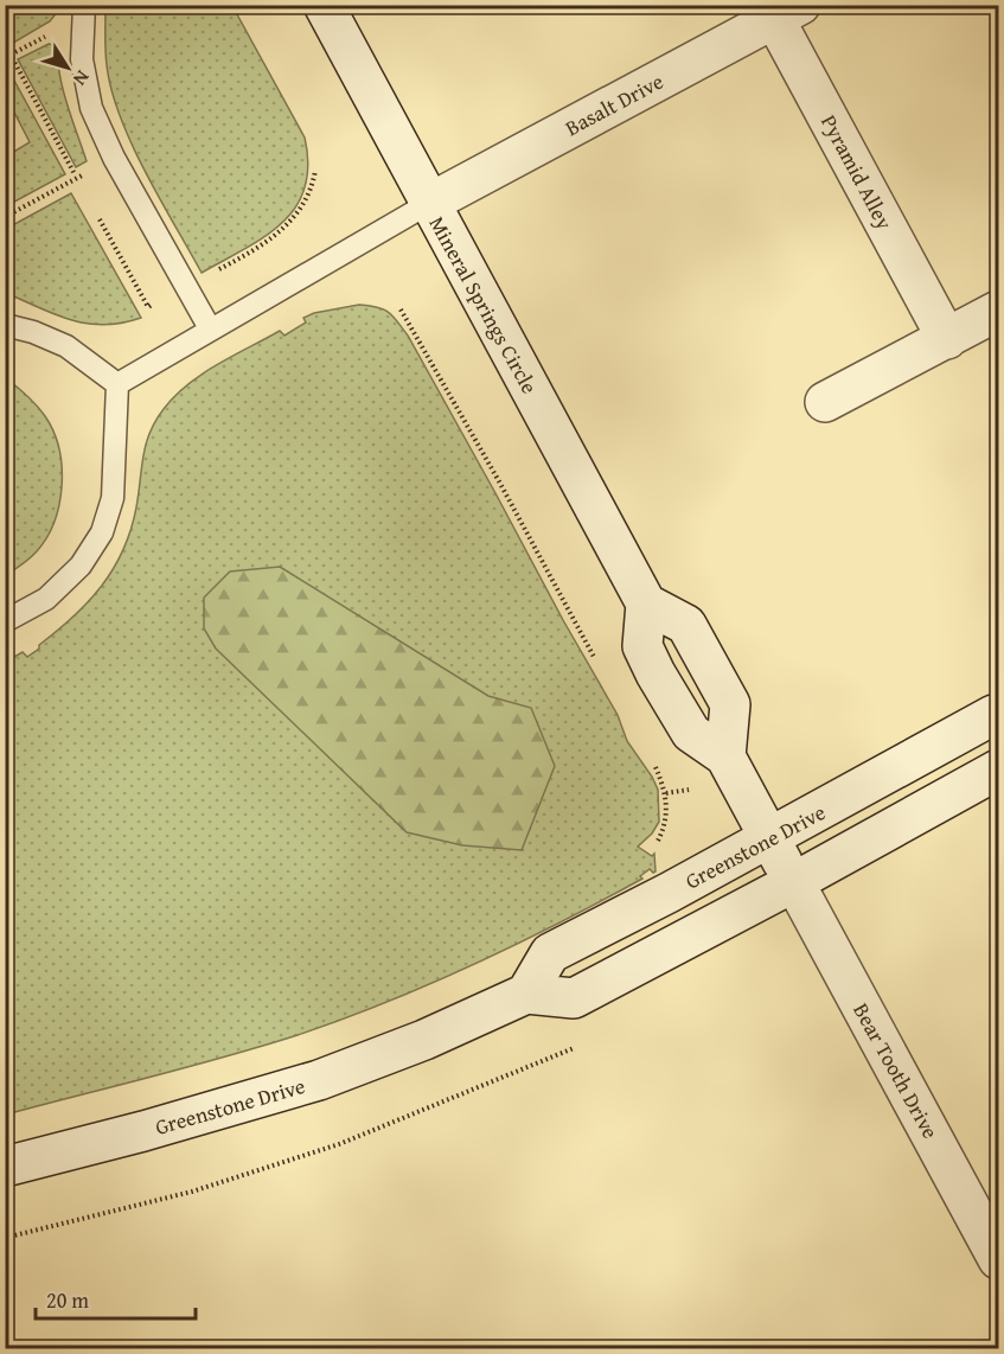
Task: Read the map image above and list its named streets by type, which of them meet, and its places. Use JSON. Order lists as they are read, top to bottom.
{
  "streets": {
    "street": [
      "Basalt Drive",
      "Pyramid Alley",
      "Mineral Springs Circle",
      "Greenstone Drive",
      "Bear Tooth Drive"
    ]
  },
  "crossings": [
    ["Basalt Drive", "Pyramid Alley"],
    ["Basalt Drive", "Mineral Springs Circle"]
  ],
  "scale_bar": "20 m",
  "north": "bottom right"
}
